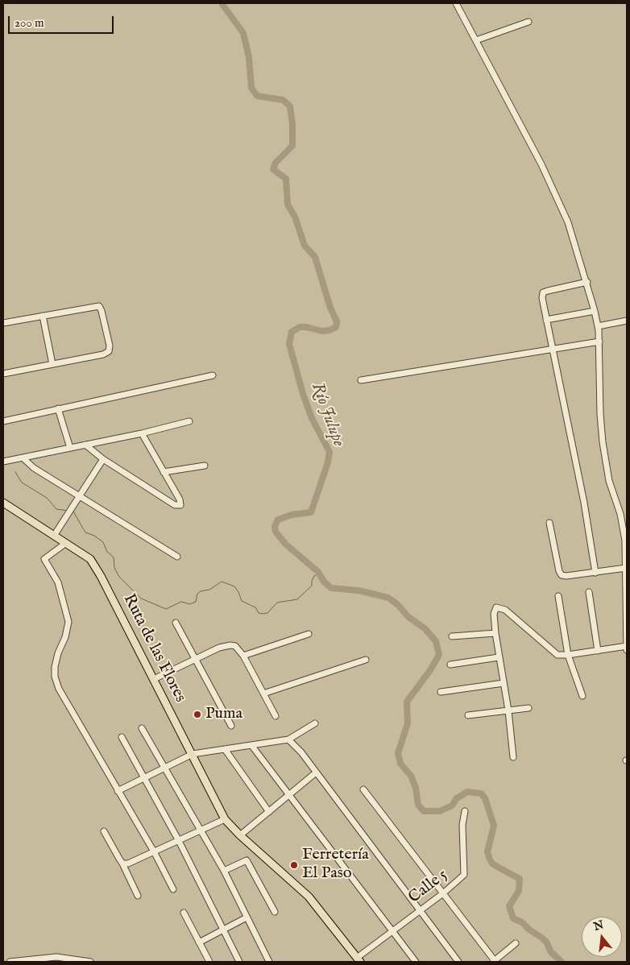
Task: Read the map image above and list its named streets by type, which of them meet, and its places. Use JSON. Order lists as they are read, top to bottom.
{
  "streets": {
    "main road": ["Ruta de las Flores"],
    "street": ["Calle 5"]
  },
  "crossings": [
    ["Ruta de las Flores", "Calle 5"]
  ],
  "water": ["Río Julupe"],
  "places": ["Puma", "Ferretería El Paso"],
  "scale_bar": "200 m",
  "north": "top"
}
